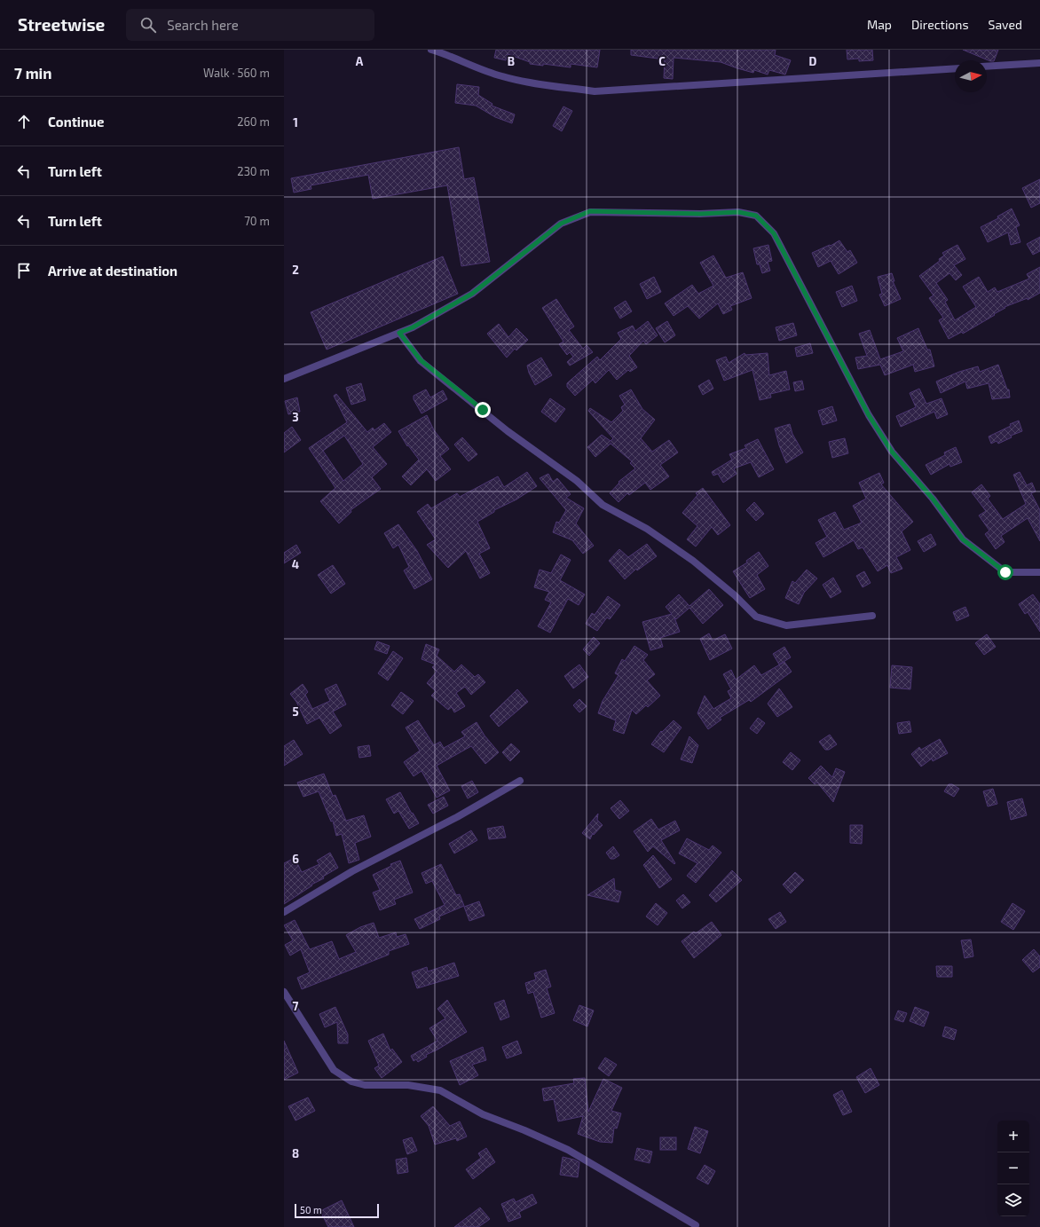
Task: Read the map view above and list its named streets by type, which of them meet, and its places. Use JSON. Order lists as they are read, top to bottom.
{
  "scale_bar": "50 m",
  "north": "right",
  "page": {
    "header": "Streetwise",
    "search": "Search here",
    "nav": ["Map", "Directions", "Saved"],
    "heading": ["7 min", "Walk · 560 m"],
    "list": [
      ["Continue", "260 m"],
      ["Turn left", "230 m"],
      ["Turn left", "70 m"],
      "Arrive at destination"
    ],
    "map_buttons": ["+", "−"],
    "scale": "50 m"
  },
  "grid": {
    "columns": [
      "A",
      "B",
      "C",
      "D"
    ],
    "rows": [
      "1",
      "2",
      "3",
      "4",
      "5",
      "6",
      "7",
      "8"
    ]
  }
}
